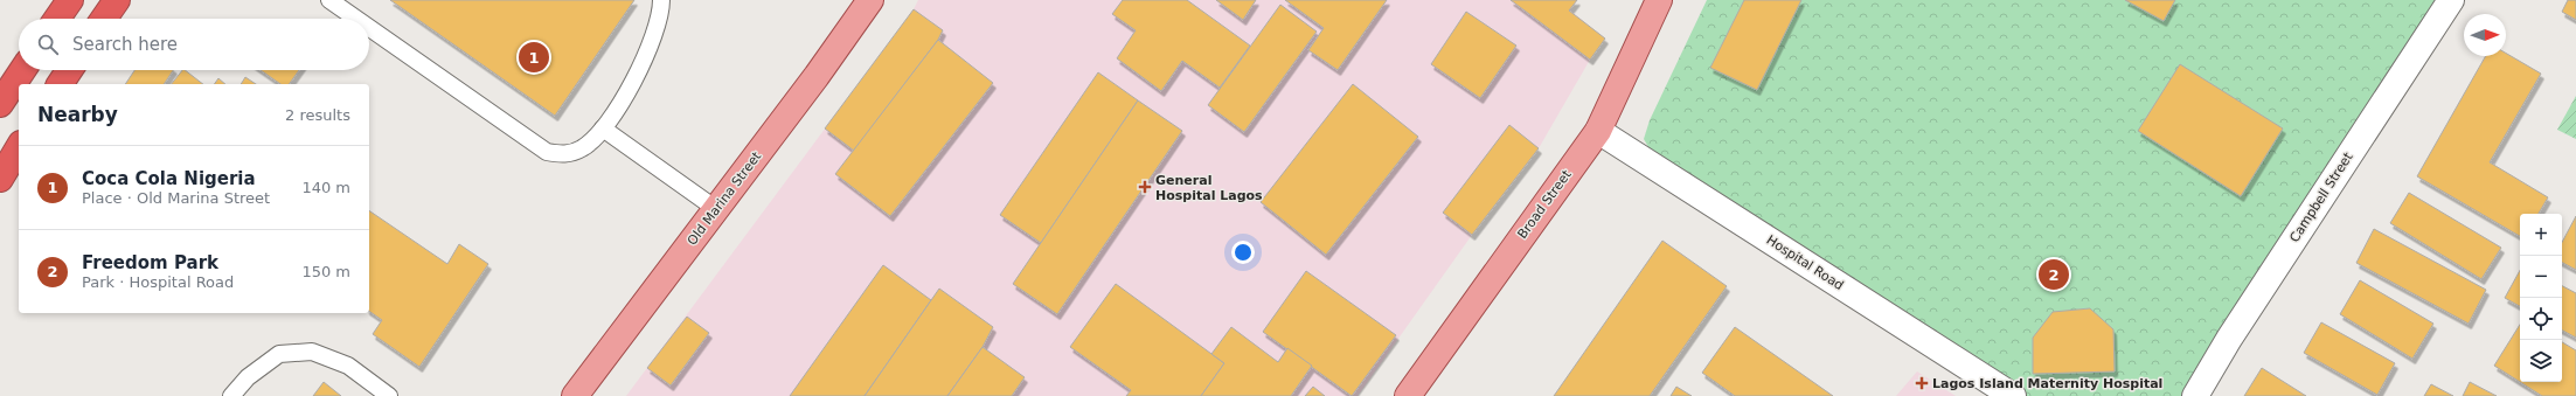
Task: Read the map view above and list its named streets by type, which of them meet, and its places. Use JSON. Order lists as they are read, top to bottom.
{
  "streets": {
    "main road": ["Old Marina Street", "Broad Street"],
    "street": ["Campbell Street", "Hospital Road"]
  },
  "crossings": [
    ["Broad Street", "Hospital Road"]
  ],
  "places": {
    "health": ["General Hospital Lagos", "Lagos Island Maternity Hospital"]
  },
  "north": "right",
  "page": {
    "search": "Search here",
    "pins": ["1", "2"],
    "heading": ["Nearby", "2 results"],
    "list": [
      {
        "mark": "1",
        "name": "Coca Cola Nigeria",
        "note": "Place · Old Marina Street",
        "value": "140 m"
      },
      {
        "mark": "2",
        "name": "Freedom Park",
        "note": "Park · Hospital Road",
        "value": "150 m"
      }
    ],
    "map_buttons": ["+", "−"]
  }
}
